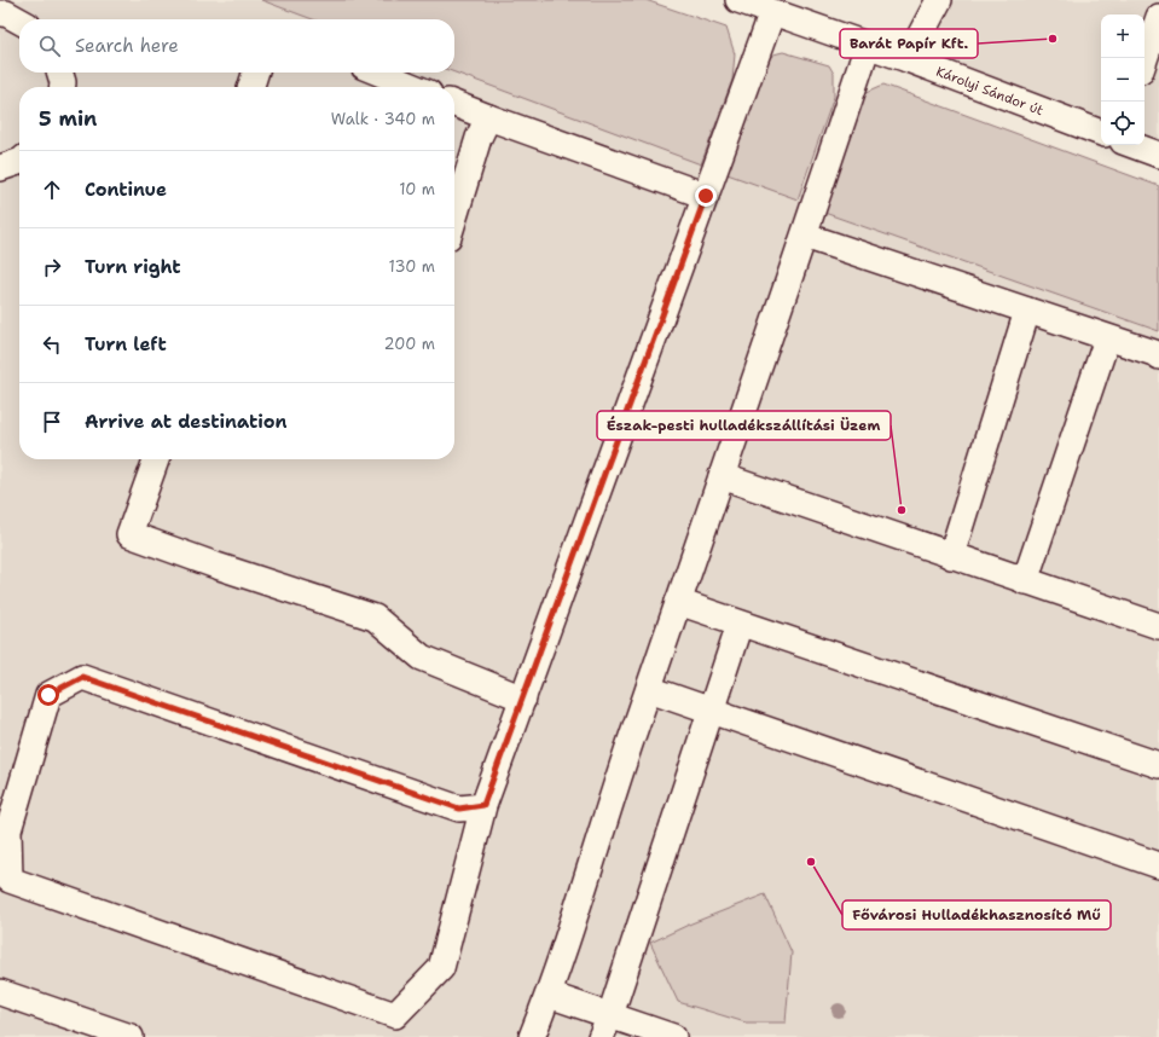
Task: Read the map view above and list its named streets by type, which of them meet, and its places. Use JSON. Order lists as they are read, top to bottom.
{
  "streets": {
    "street": ["Károlyi Sándor út"]
  },
  "places": ["Barát Papír Kft.", "Észak-pesti hulladékszállítási Üzem", "Fővárosi Hulladékhasznosító Mű"],
  "page": {
    "map_buttons": ["+", "−"],
    "search": "Search here",
    "heading": ["5 min", "Walk · 340 m"],
    "list": [
      ["Continue", "10 m"],
      ["Turn right", "130 m"],
      ["Turn left", "200 m"],
      "Arrive at destination"
    ]
  }
}
